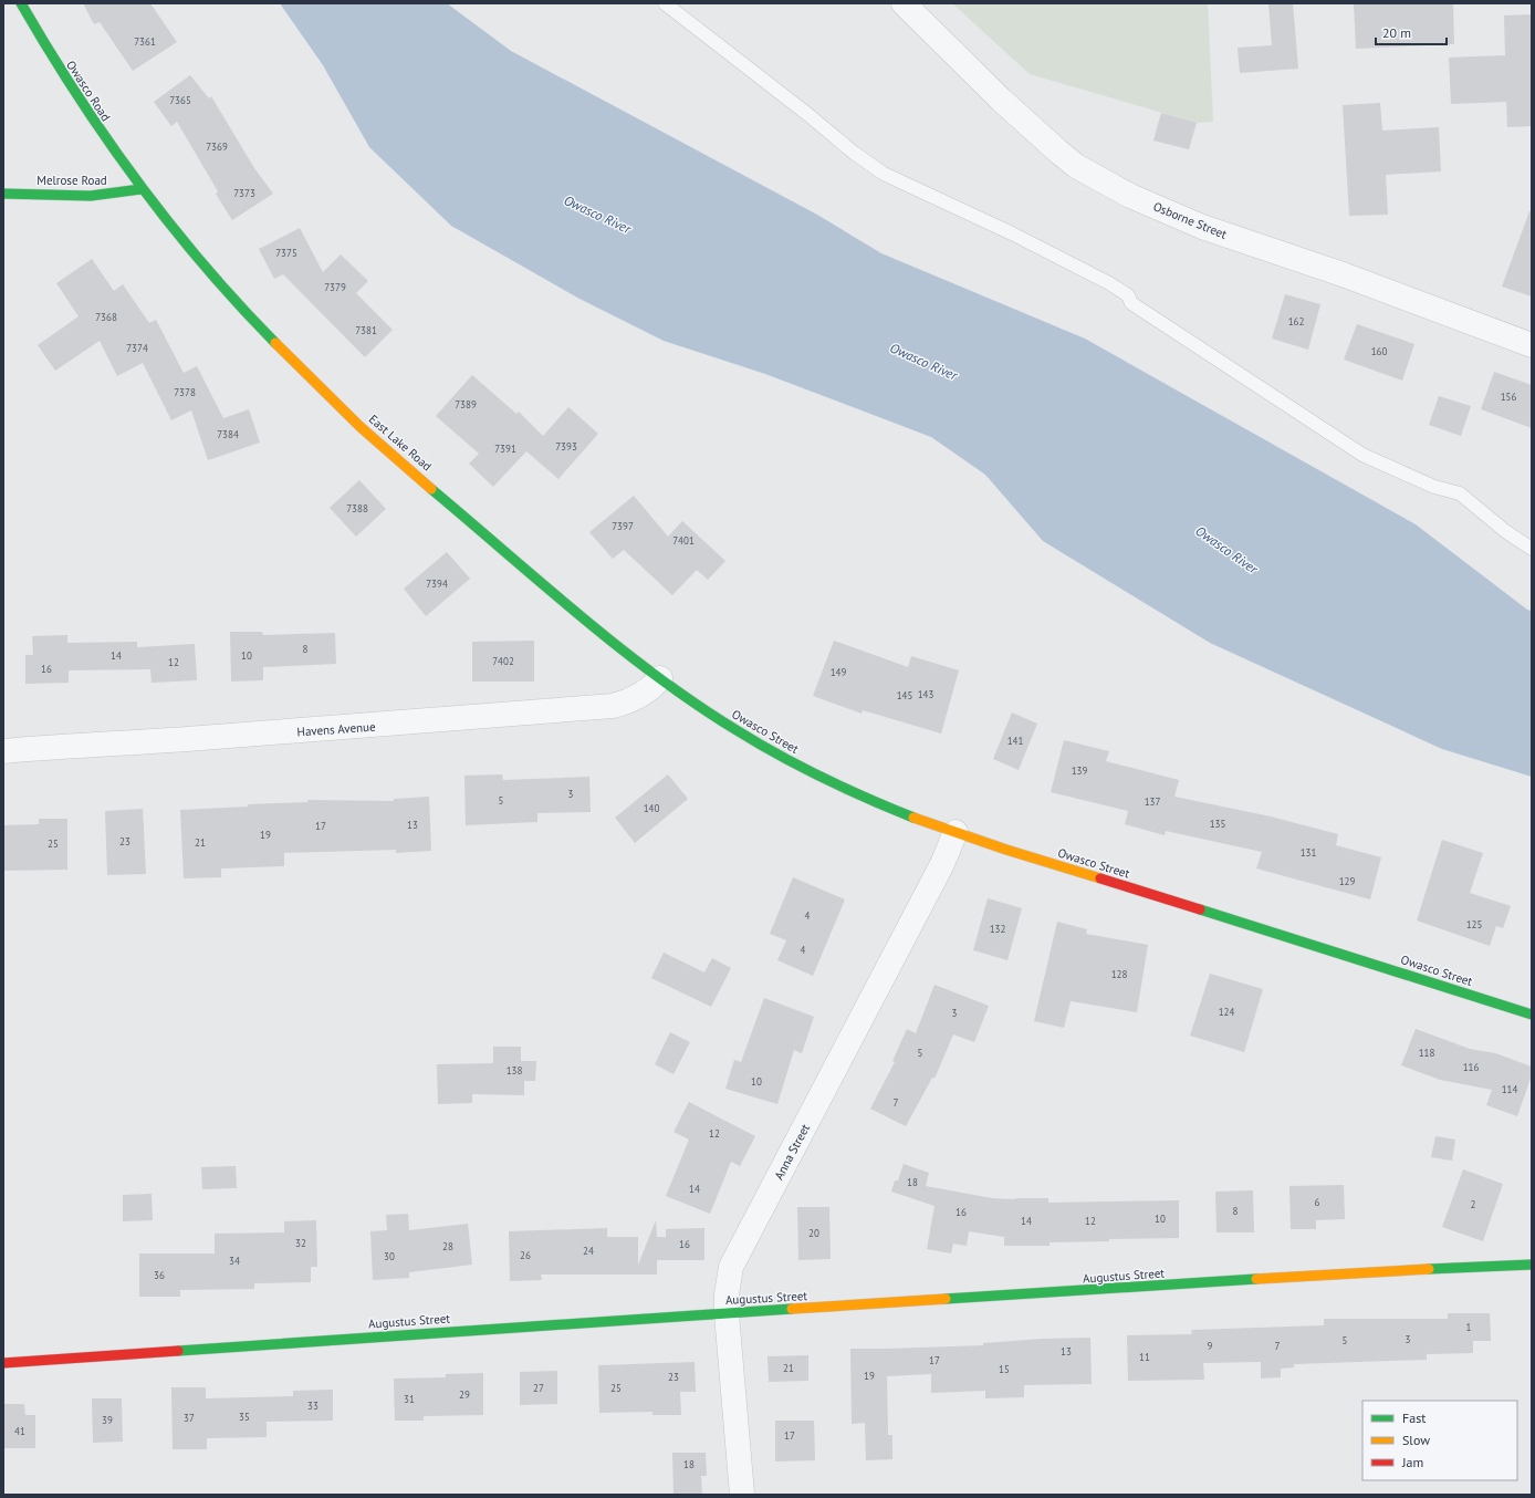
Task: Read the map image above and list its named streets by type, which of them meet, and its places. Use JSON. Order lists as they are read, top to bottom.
{
  "streets": {
    "main road": [
      "Owasco Road",
      "Melrose Road",
      "East Lake Road",
      "Owasco Street",
      "Augustus Street"
    ],
    "street": ["Osborne Street", "Havens Avenue", "Anna Street"]
  },
  "crossings": [
    ["Owasco Road", "Melrose Road"],
    ["Owasco Road", "East Lake Road"],
    ["Melrose Road", "East Lake Road"],
    ["East Lake Road", "Havens Avenue"],
    ["East Lake Road", "Owasco Street"],
    ["Havens Avenue", "Owasco Street"],
    ["Owasco Street", "Anna Street"],
    ["Anna Street", "Augustus Street"]
  ],
  "water": ["Owasco River"],
  "house_numbers": [
    "7361",
    "7365",
    "7369",
    "7373",
    "7375",
    "7379",
    "7368",
    "162",
    "7381",
    "7374",
    "160",
    "7378",
    "156",
    "7389",
    "7384",
    "7393",
    "7391",
    "7388",
    "7397",
    "7401",
    "7394",
    "8",
    "14",
    "10",
    "7402",
    "12",
    "16",
    "149",
    "143",
    "145",
    "141",
    "139",
    "3",
    "5",
    "137",
    "140",
    "135",
    "13",
    "17",
    "19",
    "23",
    "21",
    "25",
    "131",
    "129",
    "4",
    "125",
    "132",
    "4",
    "128",
    "124",
    "3",
    "5",
    "118",
    "116",
    "138",
    "10",
    "114",
    "7",
    "12",
    "18",
    "14",
    "6",
    "2",
    "8",
    "16",
    "10",
    "14",
    "12",
    "20",
    "32",
    "16",
    "28",
    "24",
    "26",
    "30",
    "34",
    "36",
    "1",
    "3",
    "5",
    "9",
    "7",
    "13",
    "11",
    "17",
    "21",
    "15",
    "19",
    "23",
    "27",
    "25",
    "29",
    "31",
    "33",
    "35",
    "37",
    "39",
    "41",
    "17",
    "18"
  ],
  "legend": ["Fast", "Slow", "Jam"],
  "scale_bar": "20 m"
}
